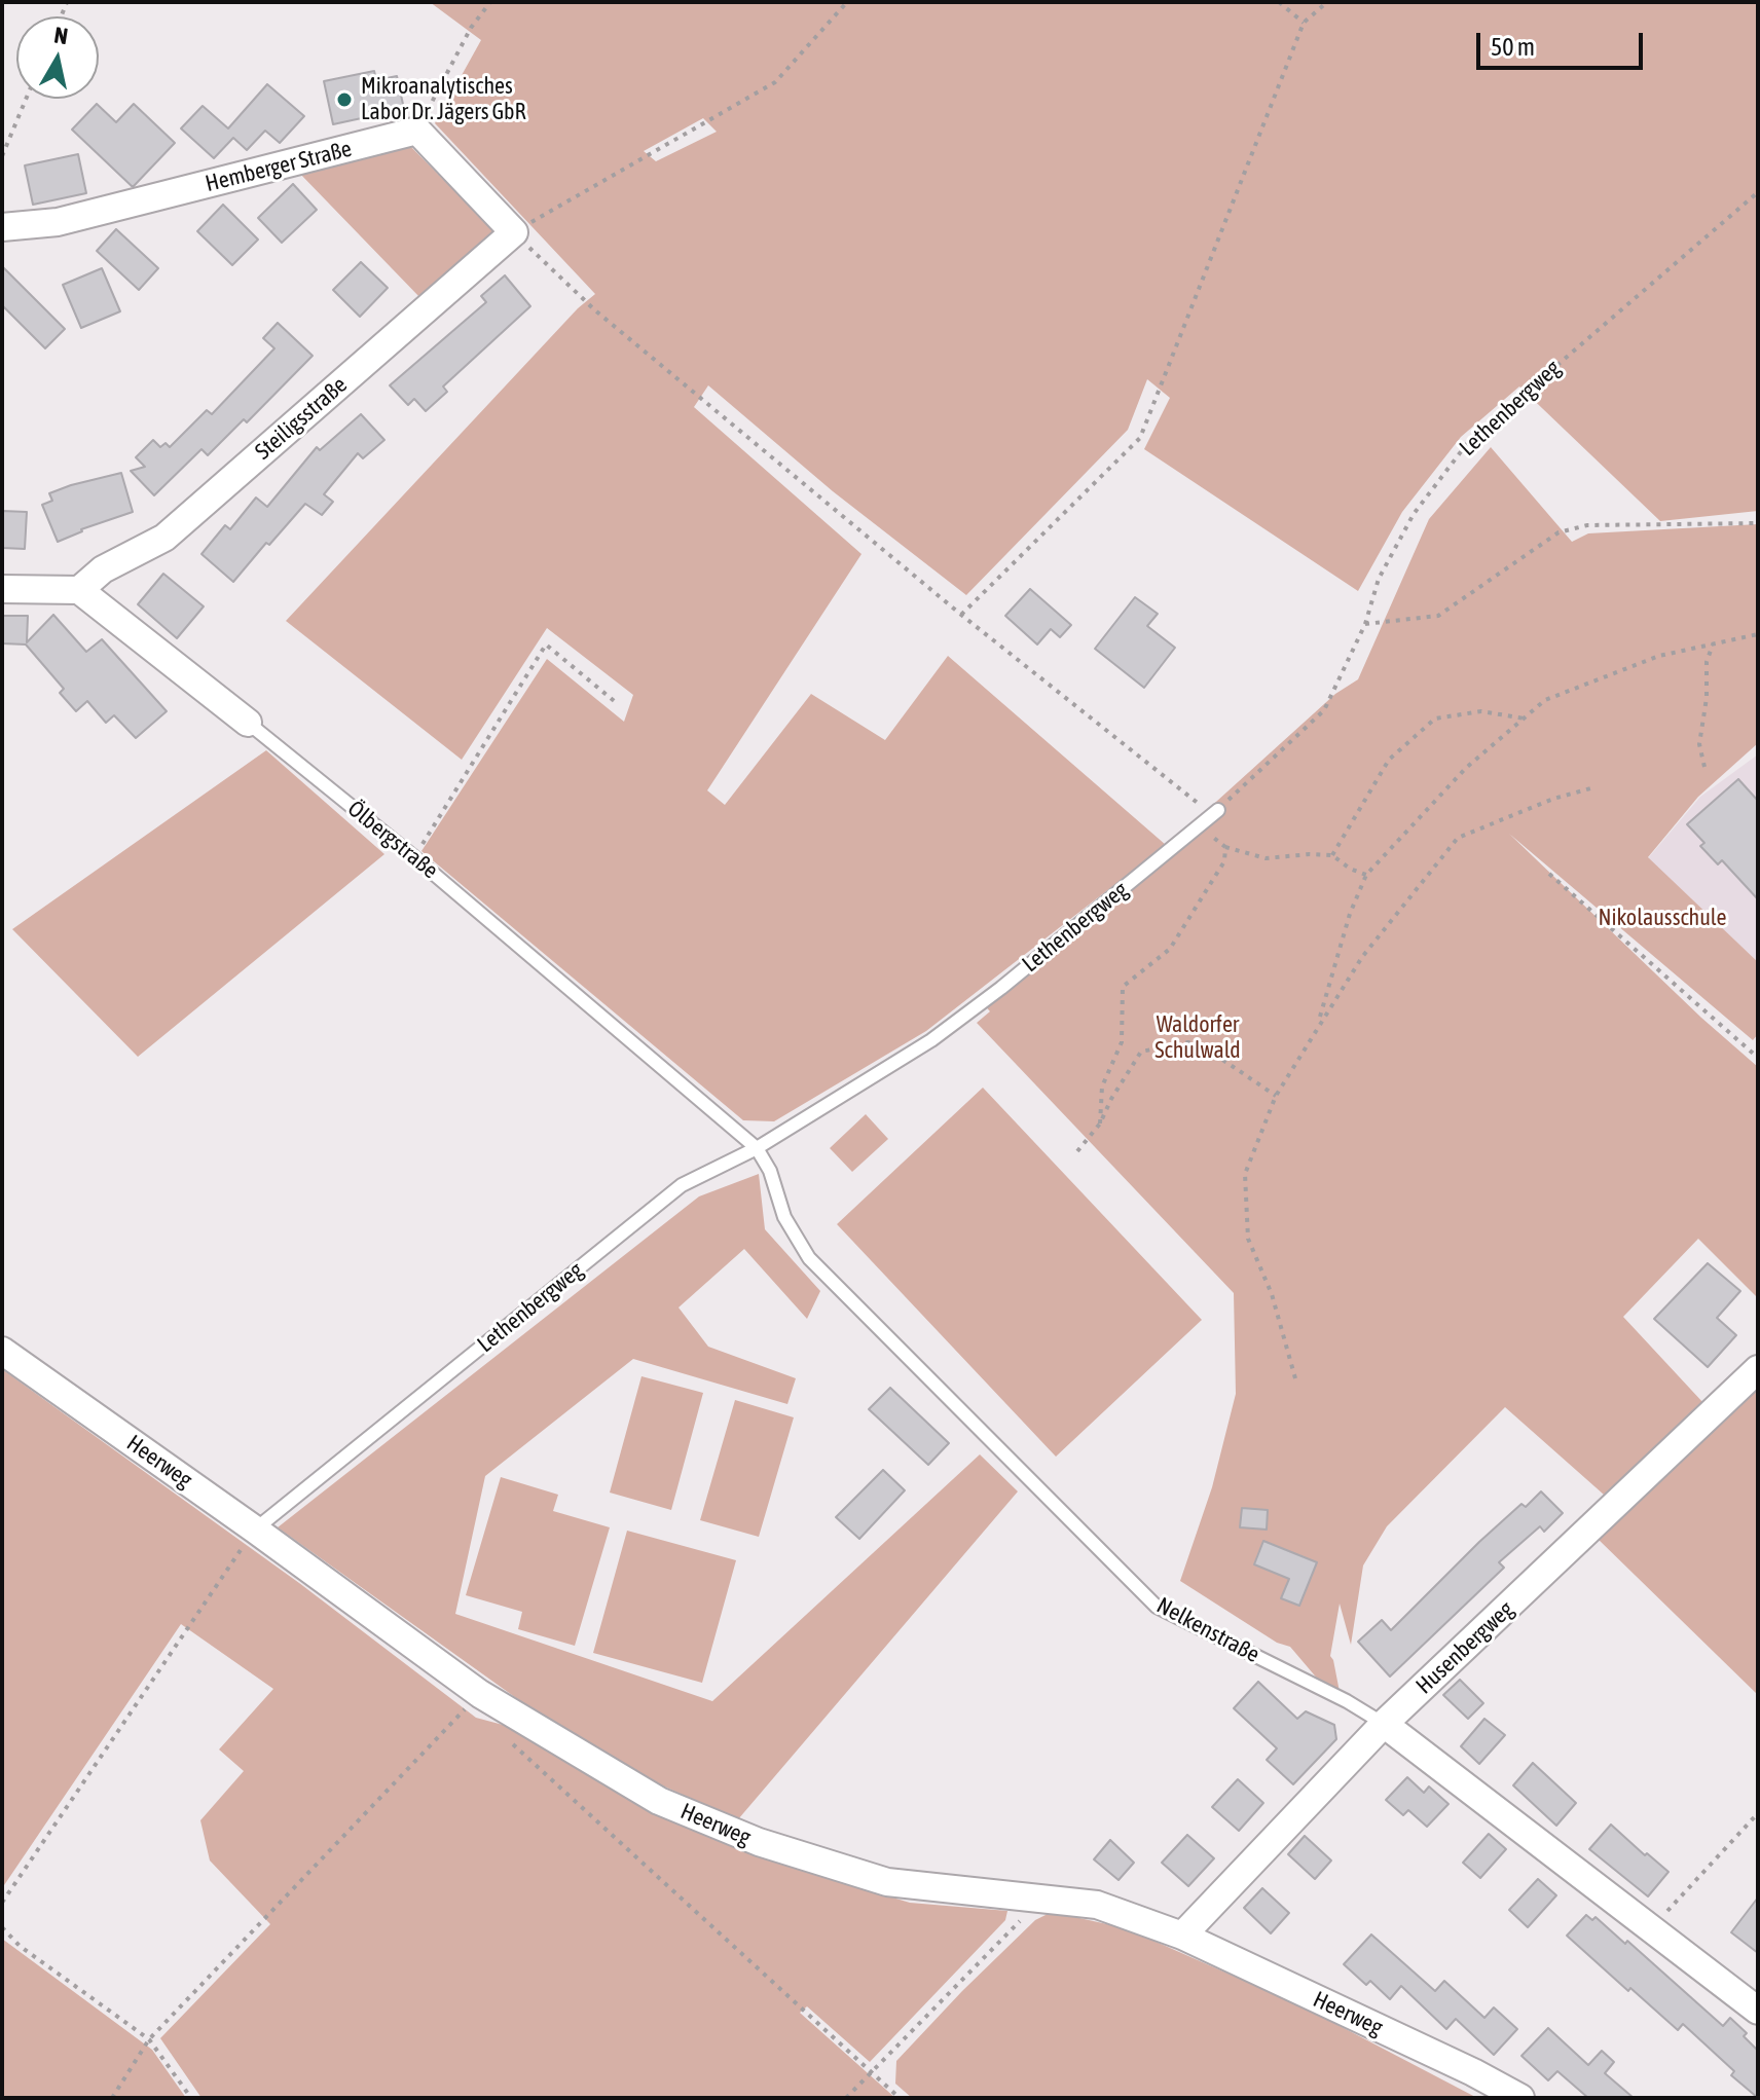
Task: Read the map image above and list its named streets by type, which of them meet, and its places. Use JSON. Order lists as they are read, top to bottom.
{
  "streets": {
    "street": [
      "Hemberger Straße",
      "Steiligsstraße",
      "Ölbergstraße",
      "Heerweg",
      "Nelkenstraße",
      "Husenbergweg"
    ],
    "lane": ["Lethenbergweg"]
  },
  "crossings": [
    ["Lethenbergweg", "Ölbergstraße"],
    ["Lethenbergweg", "Heerweg"],
    ["Lethenbergweg", "Nelkenstraße"],
    ["Steiligsstraße", "Ölbergstraße"],
    ["Ölbergstraße", "Nelkenstraße"],
    ["Heerweg", "Husenbergweg"],
    ["Nelkenstraße", "Husenbergweg"]
  ],
  "parks": ["Nikolausschule", "Waldorfer Schulwald"],
  "places": ["Mikroanalytisches Labor Dr. Jägers GbR"],
  "scale_bar": "50 m",
  "north": "top"
}
